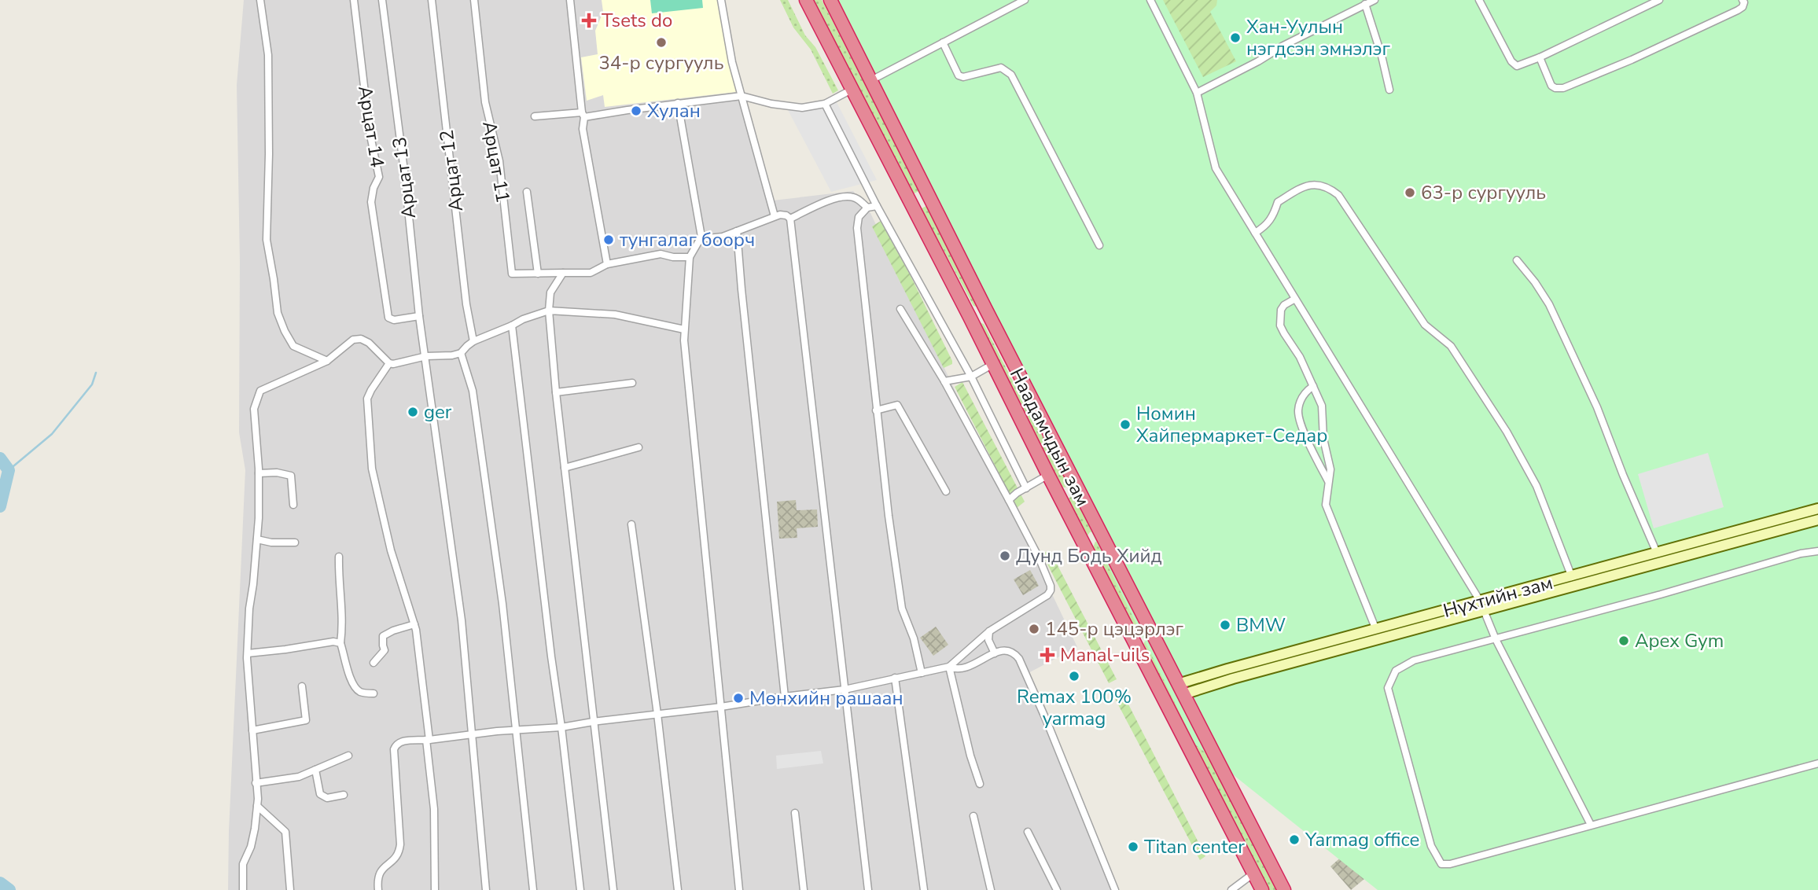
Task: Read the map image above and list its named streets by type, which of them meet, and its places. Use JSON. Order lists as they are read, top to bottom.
{
  "streets": {
    "highway": ["Наадамчдын зам"],
    "main road": ["Нүхтийн зам"],
    "street": [
      "Арцат 14",
      "Арцат 11",
      "Арцат 12",
      "Арцат 13"
    ]
  },
  "crossings": [
    ["Арцат 14", "Арцат 13"],
    ["Наадамчдын зам", "Нүхтийн зам"]
  ],
  "places": {
    "health": ["Tsets do", "Manal-uils"],
    "other": [
      "Хан-Уулын нэгдсэн эмнэлэг",
      "34-р сургууль",
      "Хулан",
      "63-р сургууль",
      "тунгалаг боорч",
      "ger",
      "Номин Хайпермаркет-Седар",
      "Дунд Бодь Хийд",
      "BMW",
      "145-р цэцэрлэг",
      "Apex Gym",
      "Remax 100% yarmag",
      "Мөнхийн рашаан",
      "Yarmag office",
      "Titan center"
    ]
  }
}
